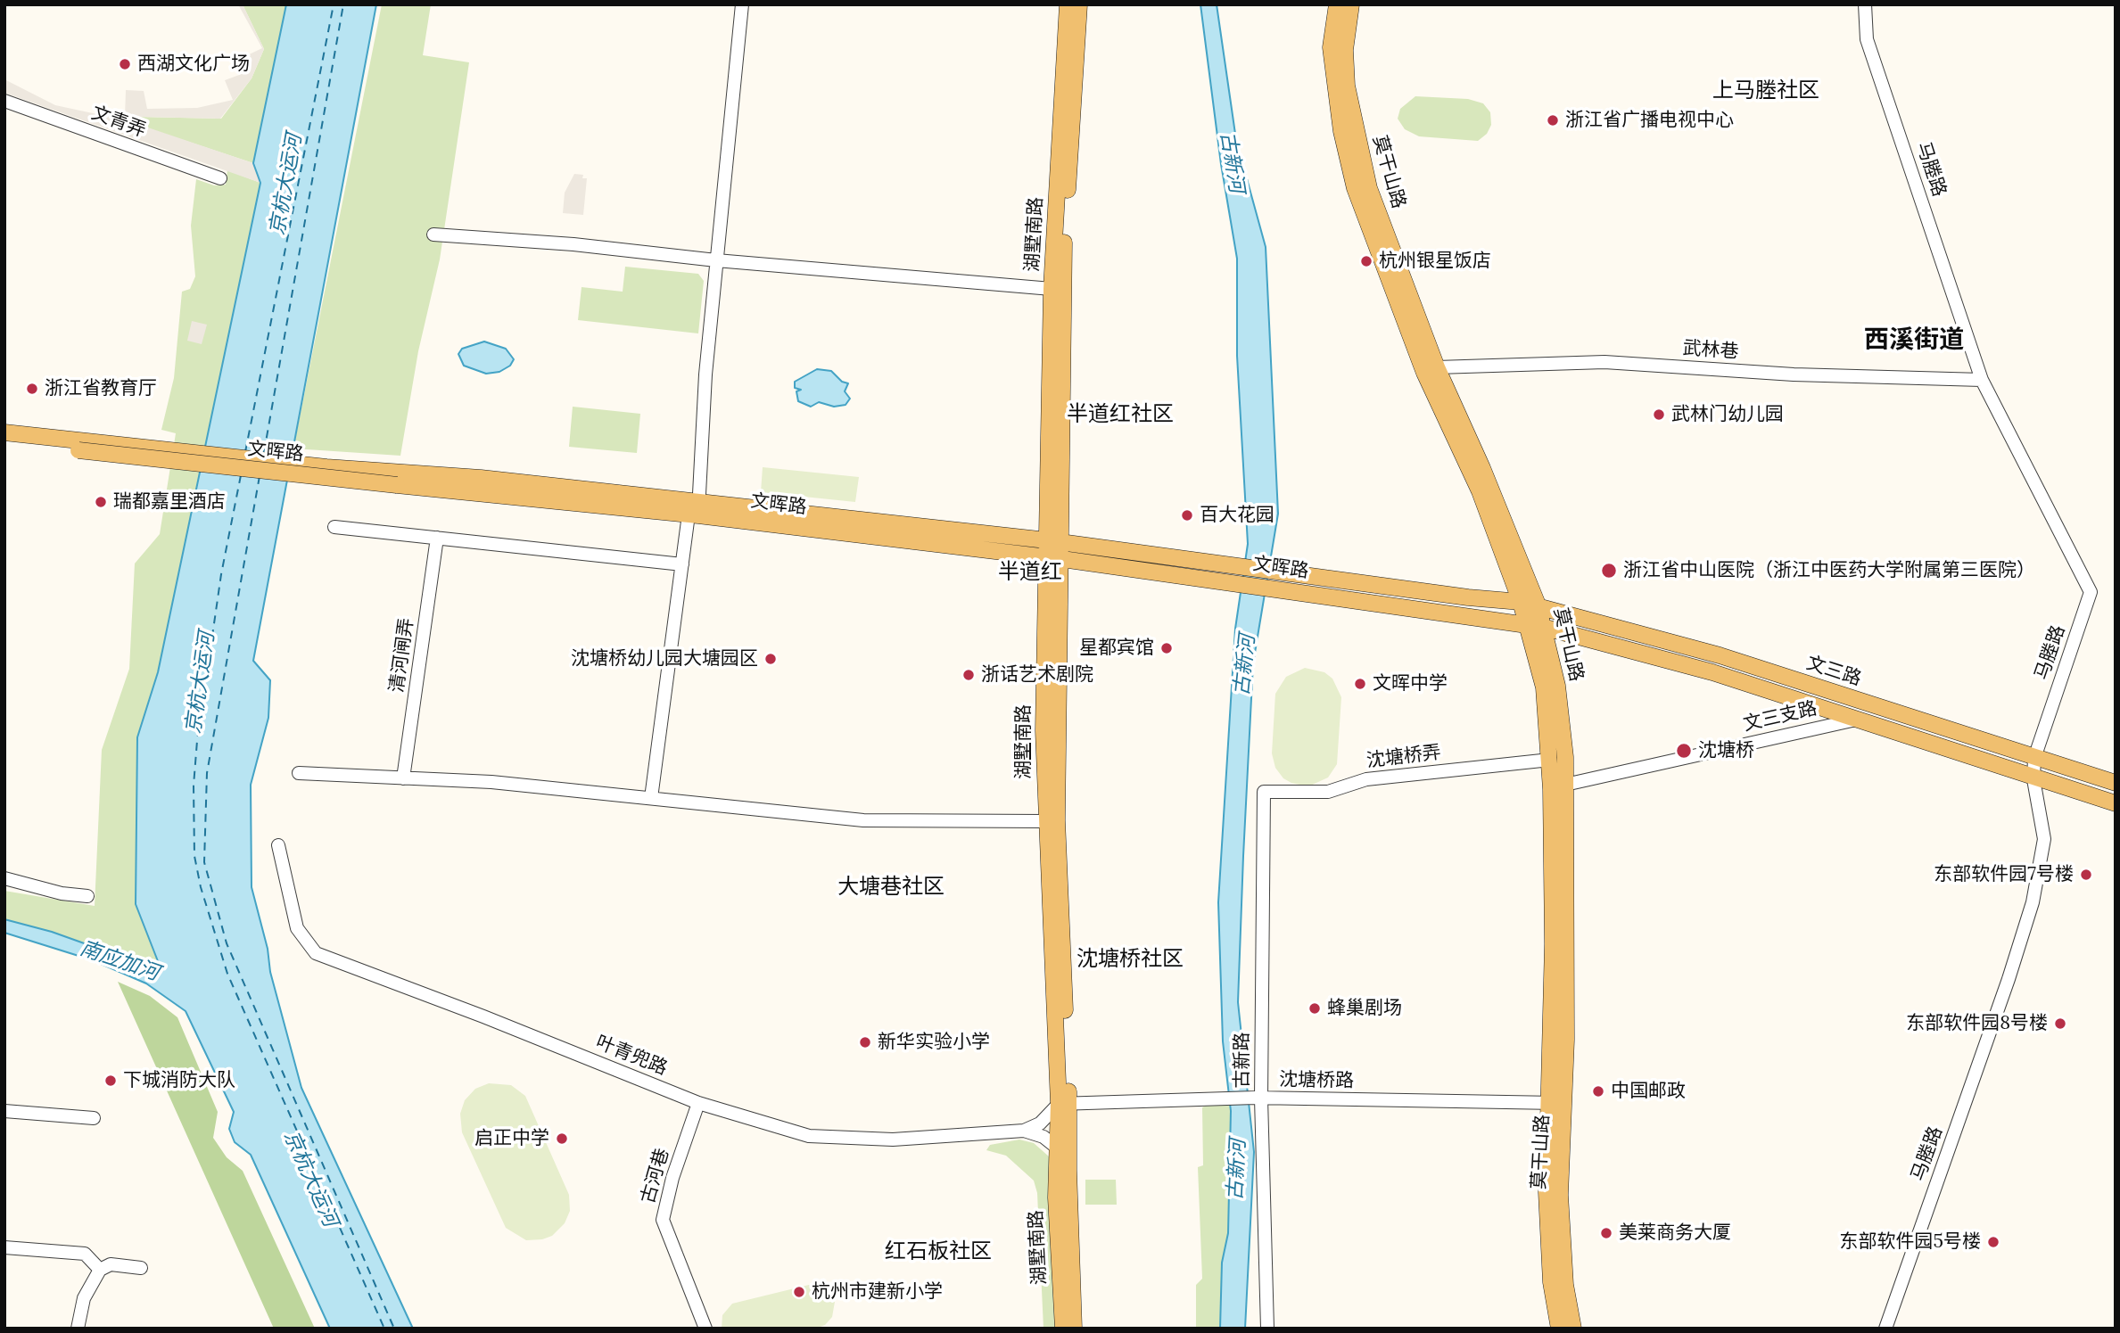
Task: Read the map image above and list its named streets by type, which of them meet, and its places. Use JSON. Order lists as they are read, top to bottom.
{
  "streets": {
    "main road": [
      "莫干山路",
      "湖墅南路",
      "文晖路",
      "文三路"
    ],
    "street": [
      "文青弄",
      "马塍路",
      "武林巷",
      "清河闸弄",
      "文三支路",
      "沈塘桥弄",
      "叶青兜路",
      "古新路",
      "沈塘桥路",
      "古河巷"
    ]
  },
  "crossings": [
    ["马塍路", "武林巷"],
    ["马塍路", "文三路"],
    ["莫干山路", "武林巷"],
    ["莫干山路", "文晖路"],
    ["莫干山路", "文三路"],
    ["莫干山路", "文三支路"],
    ["莫干山路", "沈塘桥弄"],
    ["莫干山路", "沈塘桥路"],
    ["湖墅南路", "文晖路"],
    ["湖墅南路", "叶青兜路"],
    ["湖墅南路", "沈塘桥路"],
    ["文晖路", "文三路"],
    ["文三路", "文三支路"],
    ["沈塘桥弄", "古新路"],
    ["叶青兜路", "古河巷"],
    ["古新路", "沈塘桥路"]
  ],
  "districts": [
    "上马塍社区",
    "西溪街道",
    "半道红社区",
    "半道红",
    "大塘巷社区",
    "沈塘桥社区",
    "红石板社区"
  ],
  "water": ["古新河", "京杭大运河", "南应加河"],
  "places": [
    "西湖文化广场",
    "浙江省广播电视中心",
    "杭州银星饭店",
    "浙江省教育厅",
    "武林门幼儿园",
    "瑞都嘉里酒店",
    "百大花园",
    "浙江省中山医院（浙江中医药大学附属第三医院）",
    "星都宾馆",
    "沈塘桥幼儿园大塘园区",
    "浙话艺术剧院",
    "文晖中学",
    "沈塘桥",
    "东部软件园7号楼",
    "蜂巢剧场",
    "东部软件园8号楼",
    "新华实验小学",
    "下城消防大队",
    "中国邮政",
    "启正中学",
    "美莱商务大厦",
    "东部软件园5号楼",
    "杭州市建新小学"
  ]
}
